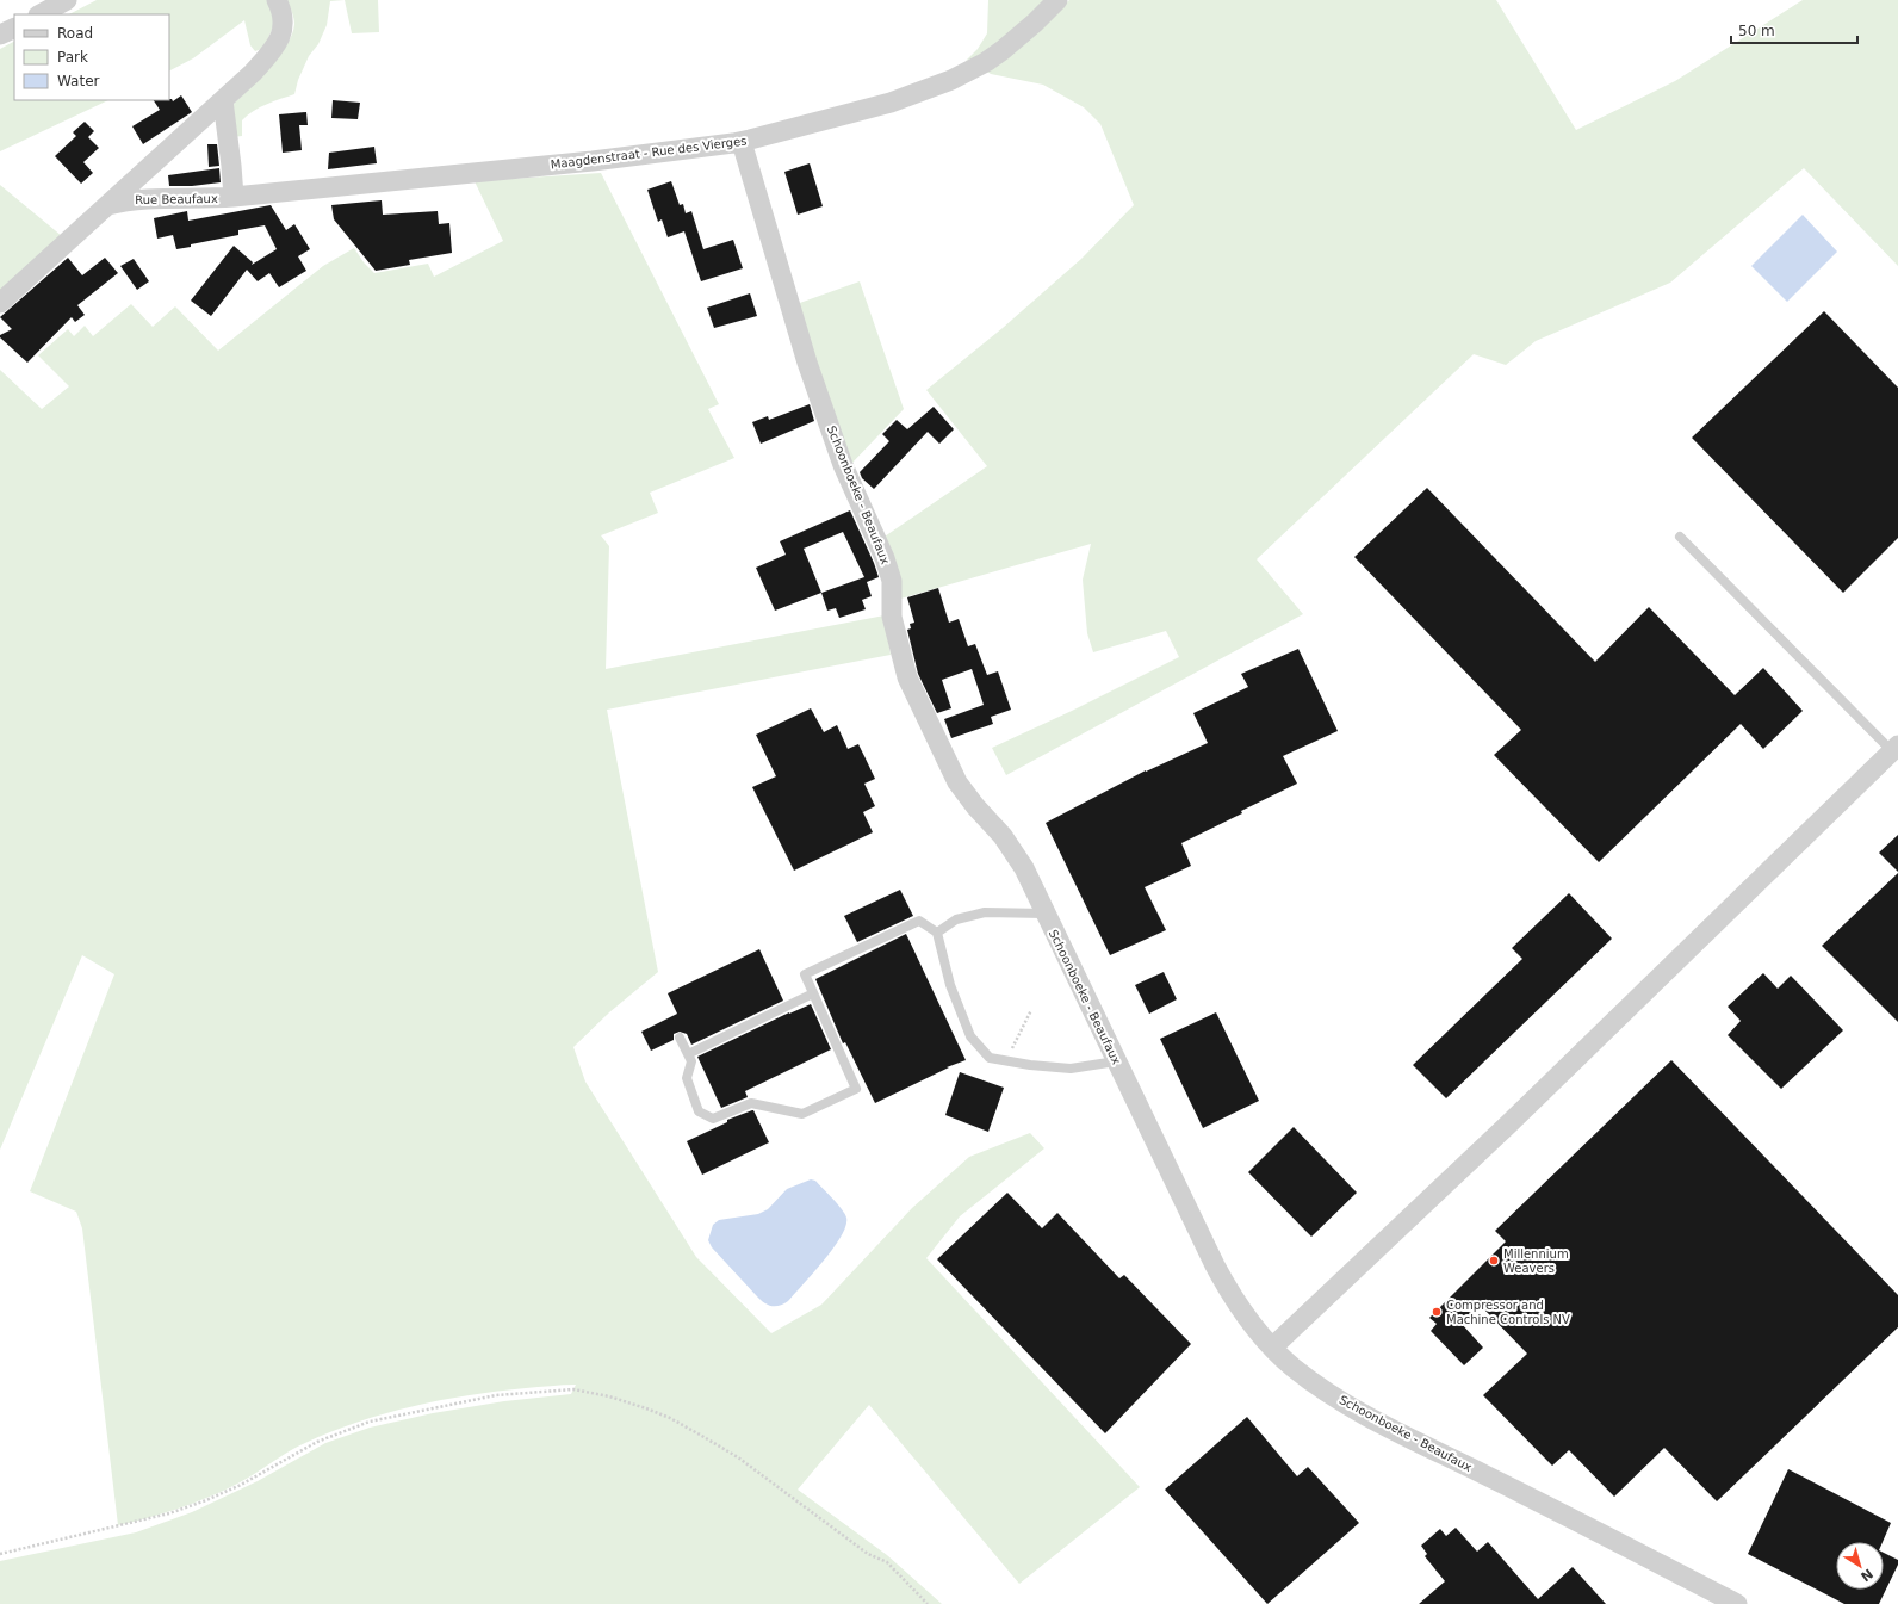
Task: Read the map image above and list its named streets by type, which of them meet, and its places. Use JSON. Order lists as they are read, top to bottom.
{
  "streets": {
    "street": ["Maagdenstraat - Rue des Vierges", "Rue Beaufaux", "Schoonboeke - Beaufaux"]
  },
  "crossings": [
    ["Maagdenstraat - Rue des Vierges", "Rue Beaufaux"],
    ["Maagdenstraat - Rue des Vierges", "Schoonboeke - Beaufaux"]
  ],
  "places": ["Millennium Weavers", "Compressor and Machine Controls NV"],
  "legend": ["Road", "Park", "Water"],
  "scale_bar": "50 m",
  "north": "bottom right"
}
